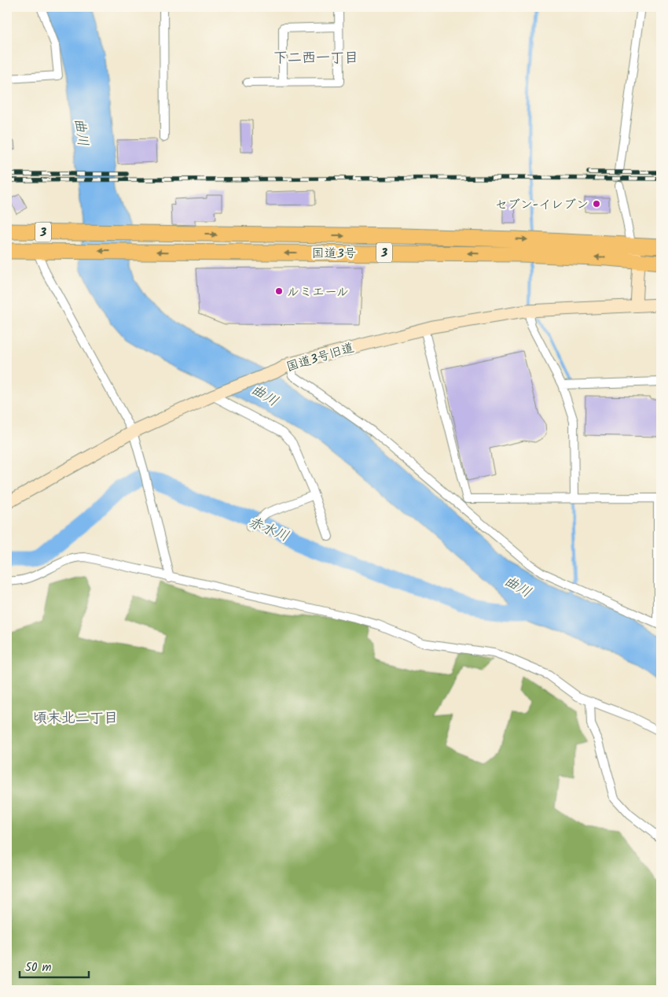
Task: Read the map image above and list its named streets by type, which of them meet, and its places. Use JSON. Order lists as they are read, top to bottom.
{
  "streets": {
    "highway": ["3", "国道3号"],
    "street": ["国道3号旧道"]
  },
  "districts": ["下二西一丁目", "頃末北二丁目"],
  "water": ["曲川", "赤水川"],
  "places": ["セブン-イレブン", "ルミエール"],
  "scale_bar": "50 m"
}
